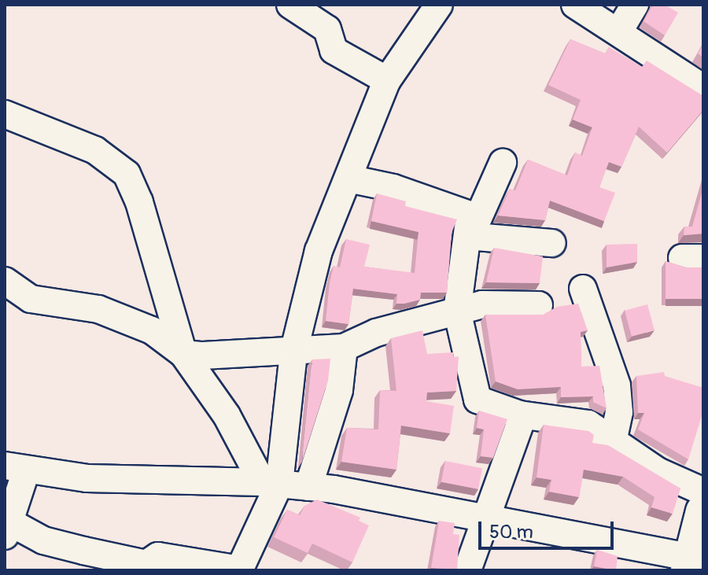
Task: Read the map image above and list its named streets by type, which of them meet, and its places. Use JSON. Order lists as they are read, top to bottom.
{
  "scale_bar": "50 m"
}
